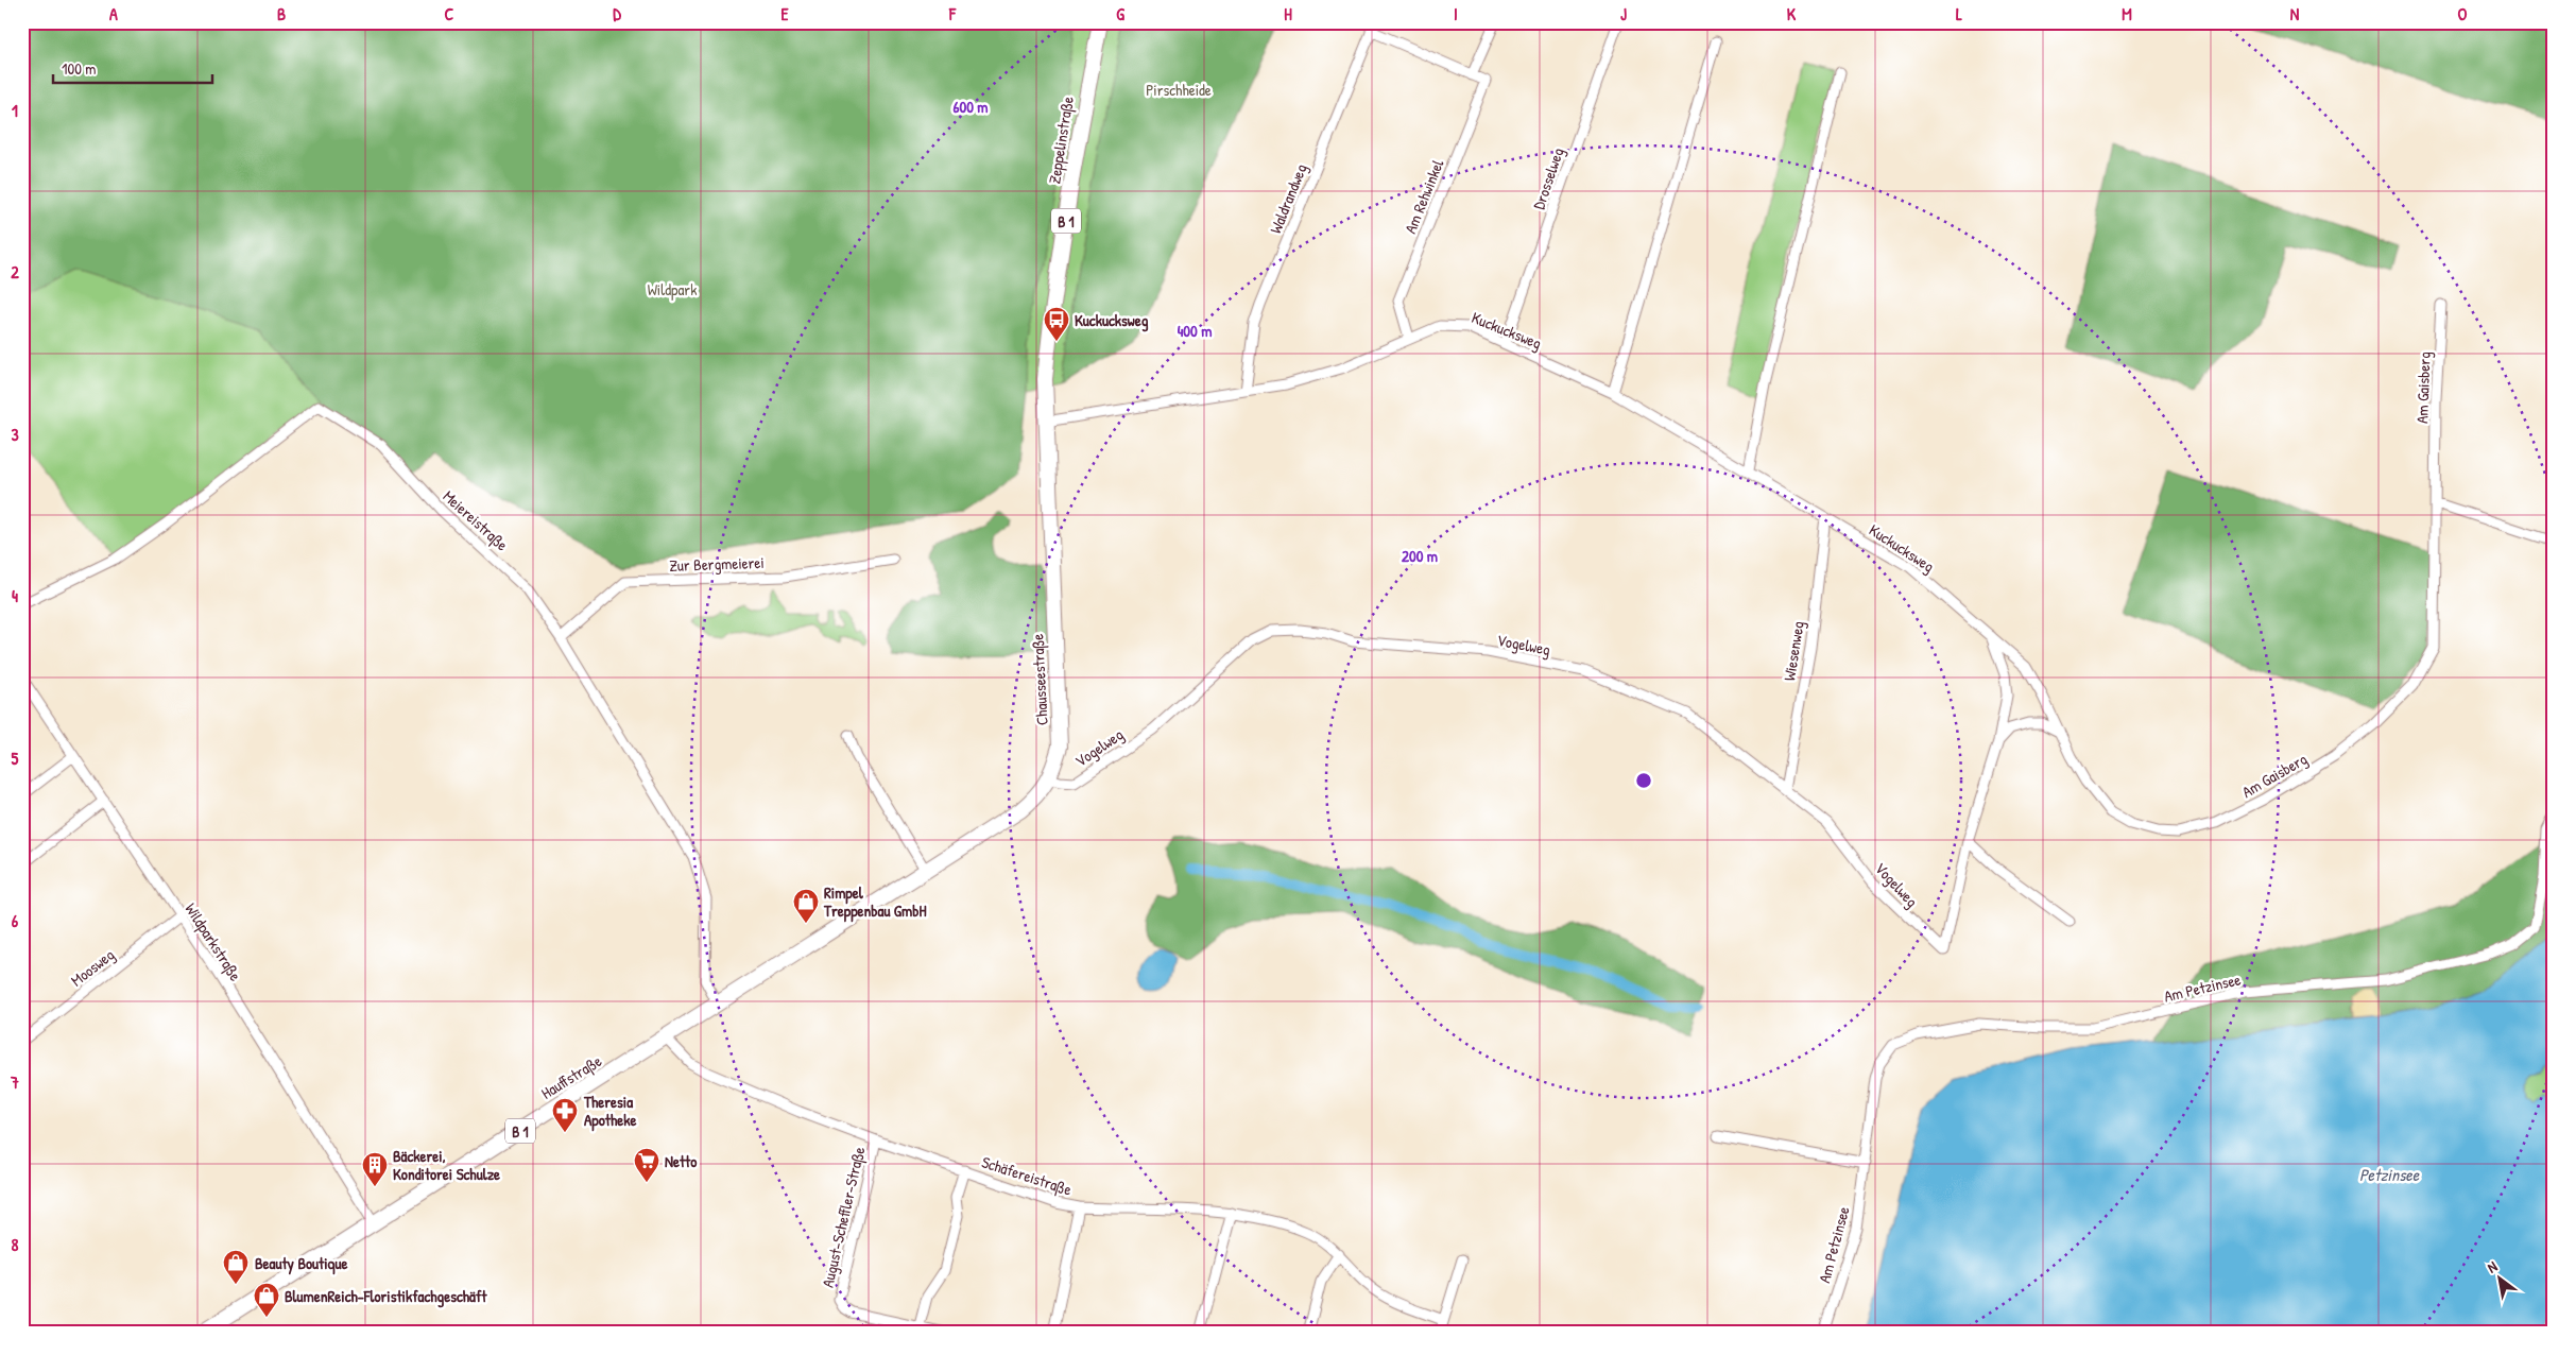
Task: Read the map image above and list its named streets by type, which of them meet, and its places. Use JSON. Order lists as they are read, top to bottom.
{
  "streets": {
    "main road": [
      "Zeppelinstraße",
      "B 1",
      "Chausseestraße",
      "Hauffstraße"
    ],
    "street": [
      "Drosselweg",
      "Am Rehwinkel",
      "Waldrandweg",
      "Kuckucksweg",
      "Am Gaisberg",
      "Meiereistraße",
      "Zur Bergmeierei",
      "Vogelweg",
      "Wiesenweg",
      "Wildparkstraße",
      "Moosweg",
      "Am Petzinsee",
      "Schäfereistraße",
      "August-Scheffler-Straße"
    ]
  },
  "crossings": [
    ["Zeppelinstraße", "Kuckucksweg"],
    ["Zeppelinstraße", "Chausseestraße"],
    ["Drosselweg", "Kuckucksweg"],
    ["Am Rehwinkel", "Kuckucksweg"],
    ["Waldrandweg", "Kuckucksweg"],
    ["Kuckucksweg", "Am Gaisberg"],
    ["Kuckucksweg", "Wiesenweg"],
    ["Kuckucksweg", "Chausseestraße"],
    ["Meiereistraße", "Zur Bergmeierei"],
    ["Meiereistraße", "Chausseestraße"],
    ["Meiereistraße", "Hauffstraße"],
    ["Vogelweg", "Wiesenweg"],
    ["Vogelweg", "Chausseestraße"],
    ["Chausseestraße", "Hauffstraße"],
    ["Wildparkstraße", "Moosweg"],
    ["Wildparkstraße", "Hauffstraße"],
    ["Hauffstraße", "Schäfereistraße"],
    ["Schäfereistraße", "August-Scheffler-Straße"]
  ],
  "water": ["Petzinsee"],
  "parks": ["Pirschheide", "Wildpark"],
  "places": {
    "bus stop": ["Kuckucksweg"],
    "shop": ["Rimpel Treppenbau GmbH", "Beauty Boutique", "BlumenReich-Floristikfachgeschäft"],
    "pharmacy": ["Theresia Apotheke"],
    "supermarket": ["Netto"],
    "building": ["Bäckerei, Konditorei Schulze"]
  },
  "scale_bar": "100 m",
  "north": "top left",
  "grid": {
    "columns": [
      "A",
      "B",
      "C",
      "D",
      "E",
      "F",
      "G",
      "H",
      "I",
      "J",
      "K",
      "L",
      "M",
      "N",
      "O"
    ],
    "rows": [
      "1",
      "2",
      "3",
      "4",
      "5",
      "6",
      "7",
      "8"
    ]
  },
  "rings": ["600 m", "400 m", "200 m"]
}
